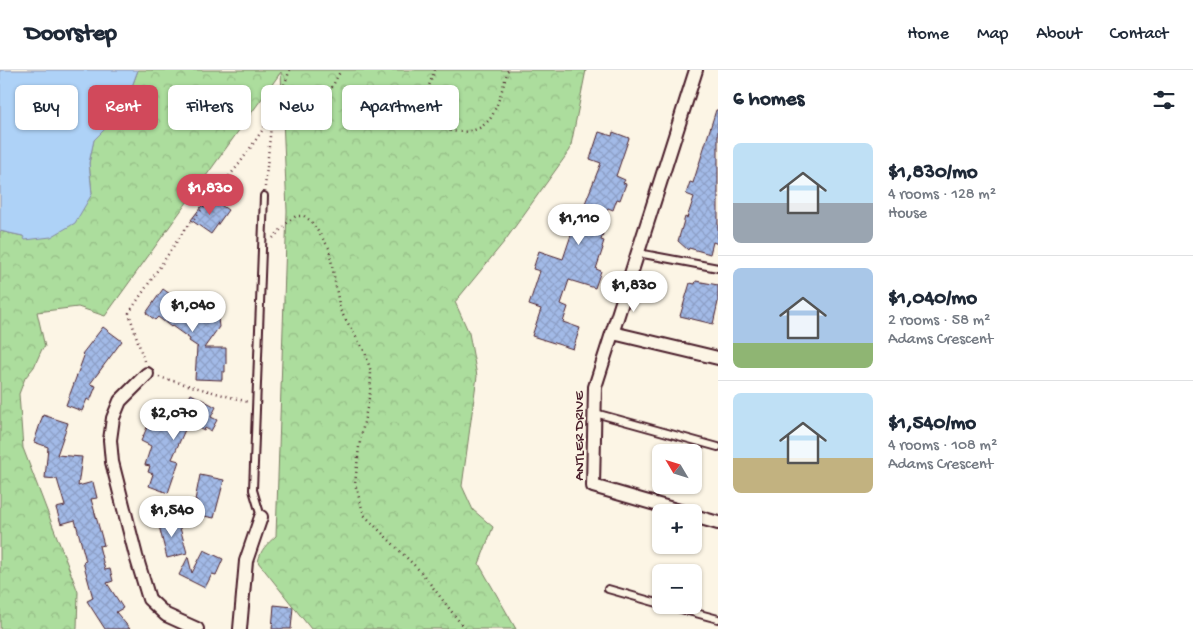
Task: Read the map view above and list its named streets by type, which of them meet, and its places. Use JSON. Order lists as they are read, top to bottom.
{
  "streets": {
    "street": ["ANTLER DRIVE"]
  },
  "north": "top left",
  "page": {
    "header": "Doorstep",
    "nav": [
      "Home",
      "Map",
      "About",
      "Contact"
    ],
    "heading": "6 homes",
    "chip": [
      "Buy",
      "Rent",
      "Filters",
      "New",
      "Apartment"
    ],
    "list": [
      {
        "name": "$1,830/mo",
        "note": "4 rooms · 128 m² · House"
      },
      {
        "name": "$1,040/mo",
        "note": "2 rooms · 58 m² · Adams Crescent"
      },
      {
        "name": "$1,540/mo",
        "note": "4 rooms · 108 m² · Adams Crescent"
      }
    ],
    "price": [
      "$1,830",
      "$1,110",
      "$1,830",
      "$1,040",
      "$2,070",
      "$1,540"
    ],
    "map_buttons": ["+", "−"]
  }
}
